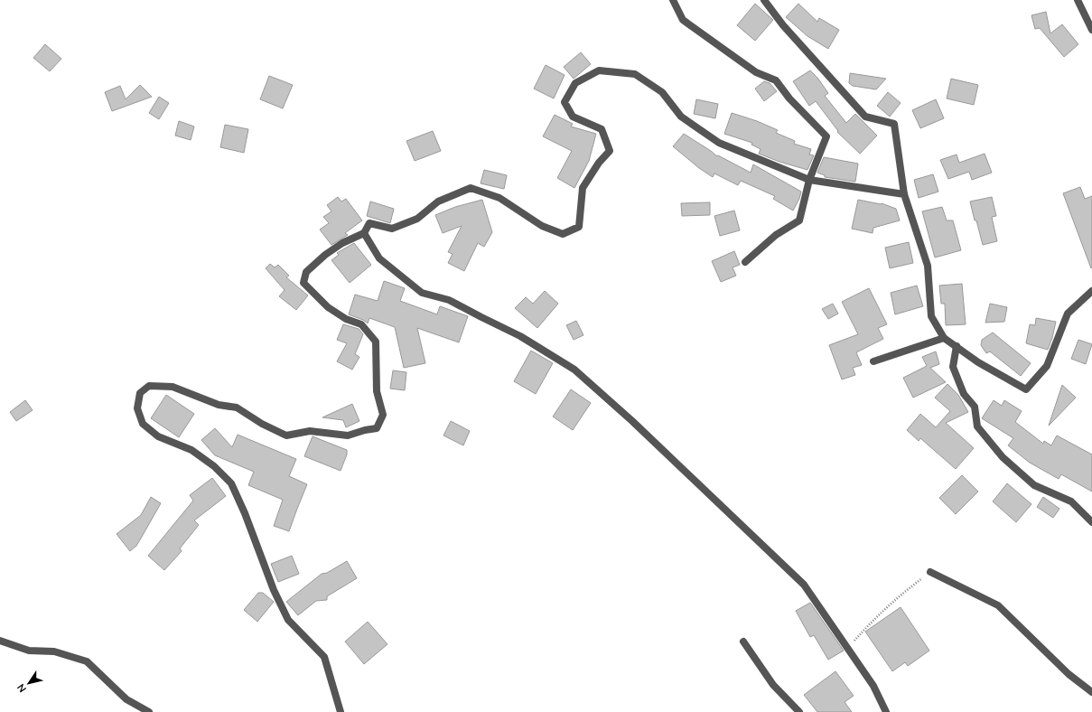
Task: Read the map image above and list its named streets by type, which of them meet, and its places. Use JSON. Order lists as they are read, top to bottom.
{
  "north": "bottom left"
}
